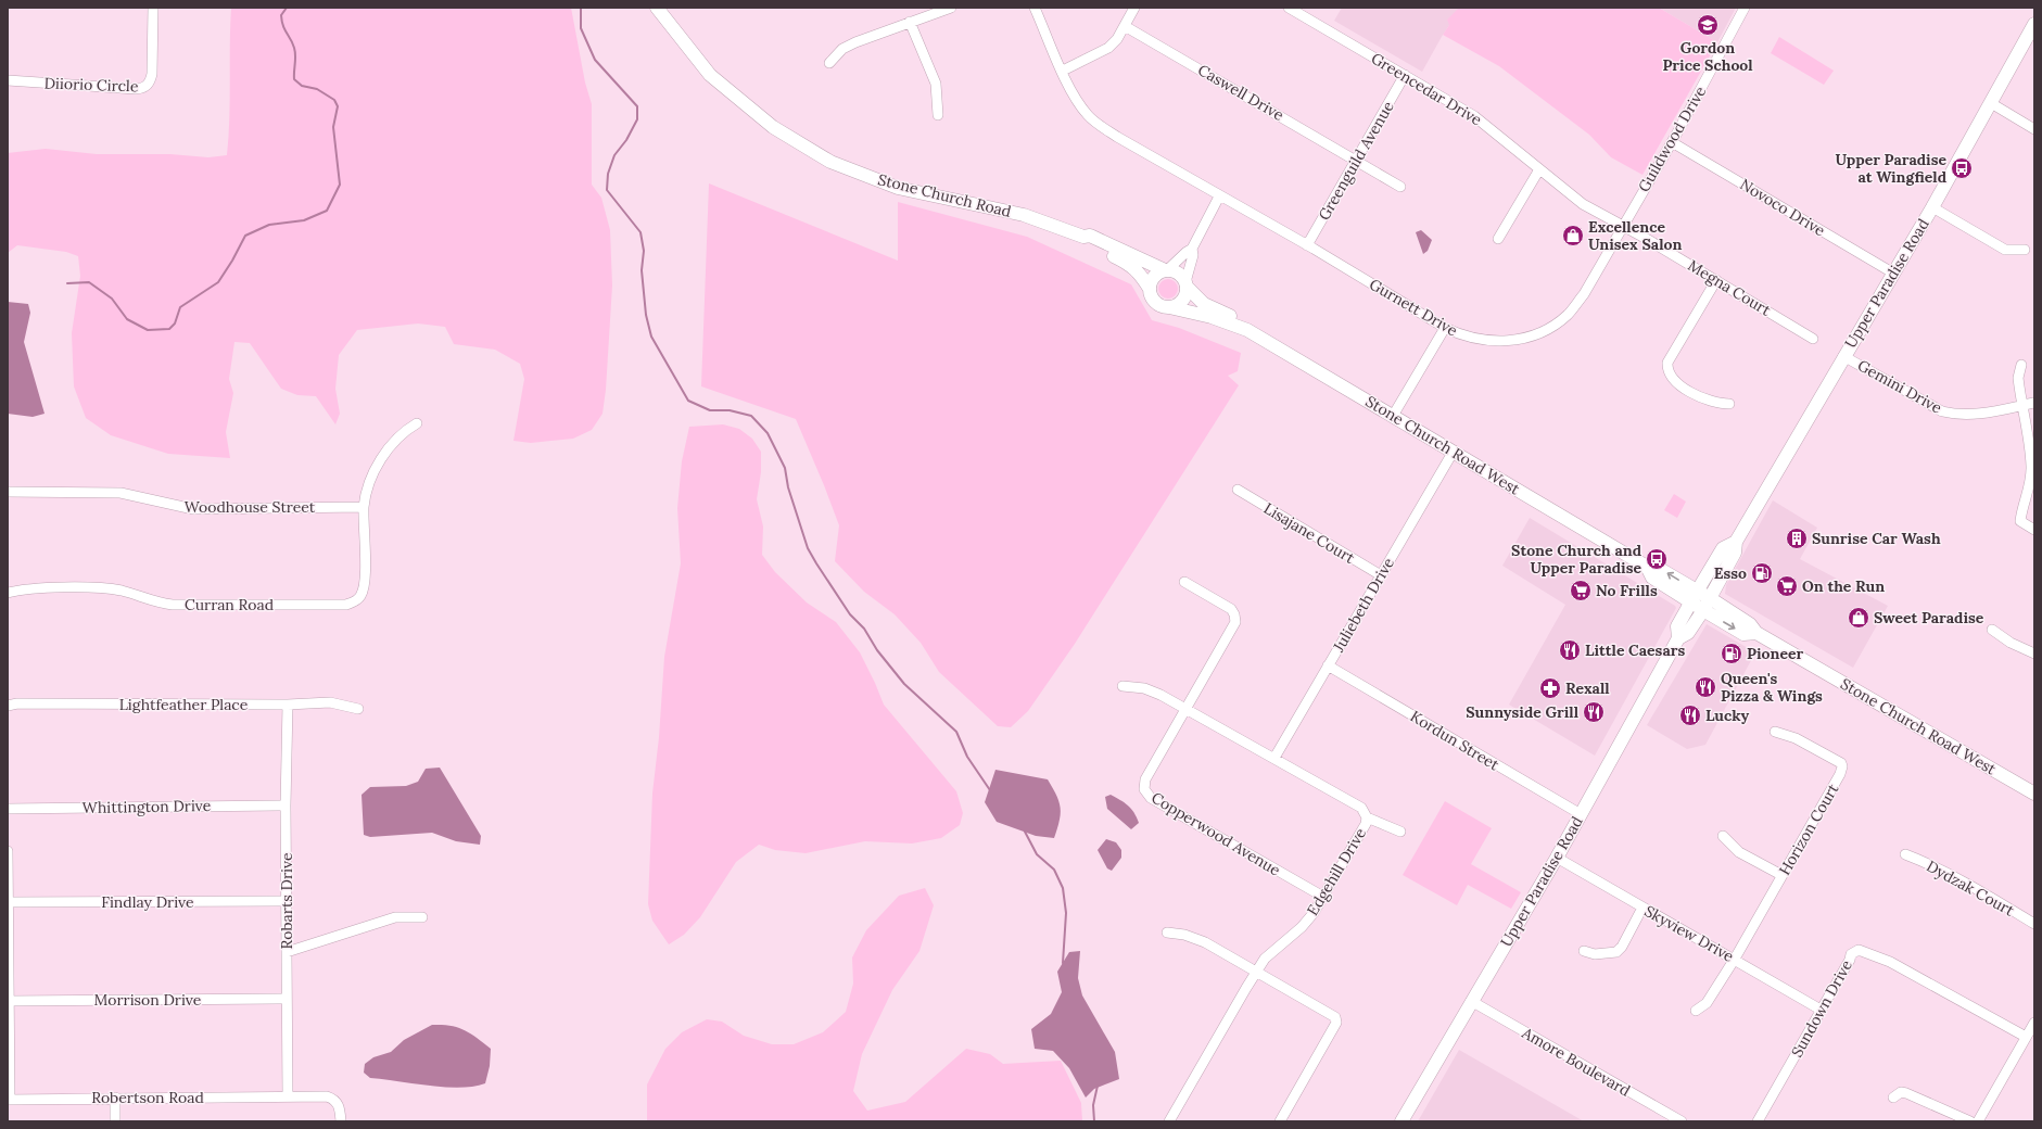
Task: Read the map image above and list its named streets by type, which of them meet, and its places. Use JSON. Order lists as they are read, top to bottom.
{
  "streets": {
    "main road": ["Stone Church Road", "Upper Paradise Road", "Stone Church Road West"],
    "street": [
      "Diiorio Circle",
      "Greencedar Drive",
      "Caswell Drive",
      "Guildwood Drive",
      "Greenguild Avenue",
      "Novoco Drive",
      "Megna Court",
      "Gurnett Drive",
      "Gemini Drive",
      "Woodhouse Street",
      "Lisajane Court",
      "Curran Road",
      "Juliebeth Drive",
      "Lightfeather Place",
      "Kordun Street",
      "Whittington Drive",
      "Horizon Court",
      "Copperwood Avenue",
      "Edgehill Drive",
      "Dydzak Court",
      "Robarts Drive",
      "Findlay Drive",
      "Skyview Drive",
      "Morrison Drive",
      "Sundown Drive",
      "Amore Boulevard",
      "Robertson Road"
    ]
  },
  "crossings": [
    ["Greencedar Drive", "Guildwood Drive"],
    ["Greencedar Drive", "Greenguild Avenue"],
    ["Greencedar Drive", "Megna Court"],
    ["Greencedar Drive", "Gurnett Drive"],
    ["Caswell Drive", "Greenguild Avenue"],
    ["Guildwood Drive", "Novoco Drive"],
    ["Guildwood Drive", "Megna Court"],
    ["Guildwood Drive", "Gurnett Drive"],
    ["Greenguild Avenue", "Gurnett Drive"],
    ["Novoco Drive", "Upper Paradise Road"],
    ["Upper Paradise Road", "Gemini Drive"],
    ["Upper Paradise Road", "Stone Church Road West"],
    ["Upper Paradise Road", "Kordun Street"],
    ["Upper Paradise Road", "Skyview Drive"],
    ["Upper Paradise Road", "Amore Boulevard"],
    ["Megna Court", "Gurnett Drive"],
    ["Stone Church Road West", "Juliebeth Drive"],
    ["Woodhouse Street", "Curran Road"],
    ["Lisajane Court", "Juliebeth Drive"],
    ["Juliebeth Drive", "Kordun Street"],
    ["Juliebeth Drive", "Edgehill Drive"],
    ["Lightfeather Place", "Robarts Drive"],
    ["Whittington Drive", "Robarts Drive"],
    ["Horizon Court", "Skyview Drive"],
    ["Copperwood Avenue", "Edgehill Drive"],
    ["Robarts Drive", "Findlay Drive"],
    ["Robarts Drive", "Morrison Drive"],
    ["Robarts Drive", "Robertson Road"],
    ["Skyview Drive", "Sundown Drive"]
  ],
  "places": {
    "school or university": ["Gordon Price School"],
    "bus stop": ["Upper Paradise at Wingfield", "Stone Church and Upper Paradise"],
    "shop": ["Excellence Unisex Salon", "Sweet Paradise"],
    "building": ["Sunrise Car Wash"],
    "fuel station": ["Esso", "Pioneer"],
    "supermarket": ["On the Run", "No Frills"],
    "restaurant": [
      "Little Caesars",
      "Queen's Pizza & Wings",
      "Sunnyside Grill",
      "Lucky"
    ],
    "pharmacy": ["Rexall"]
  }
}
